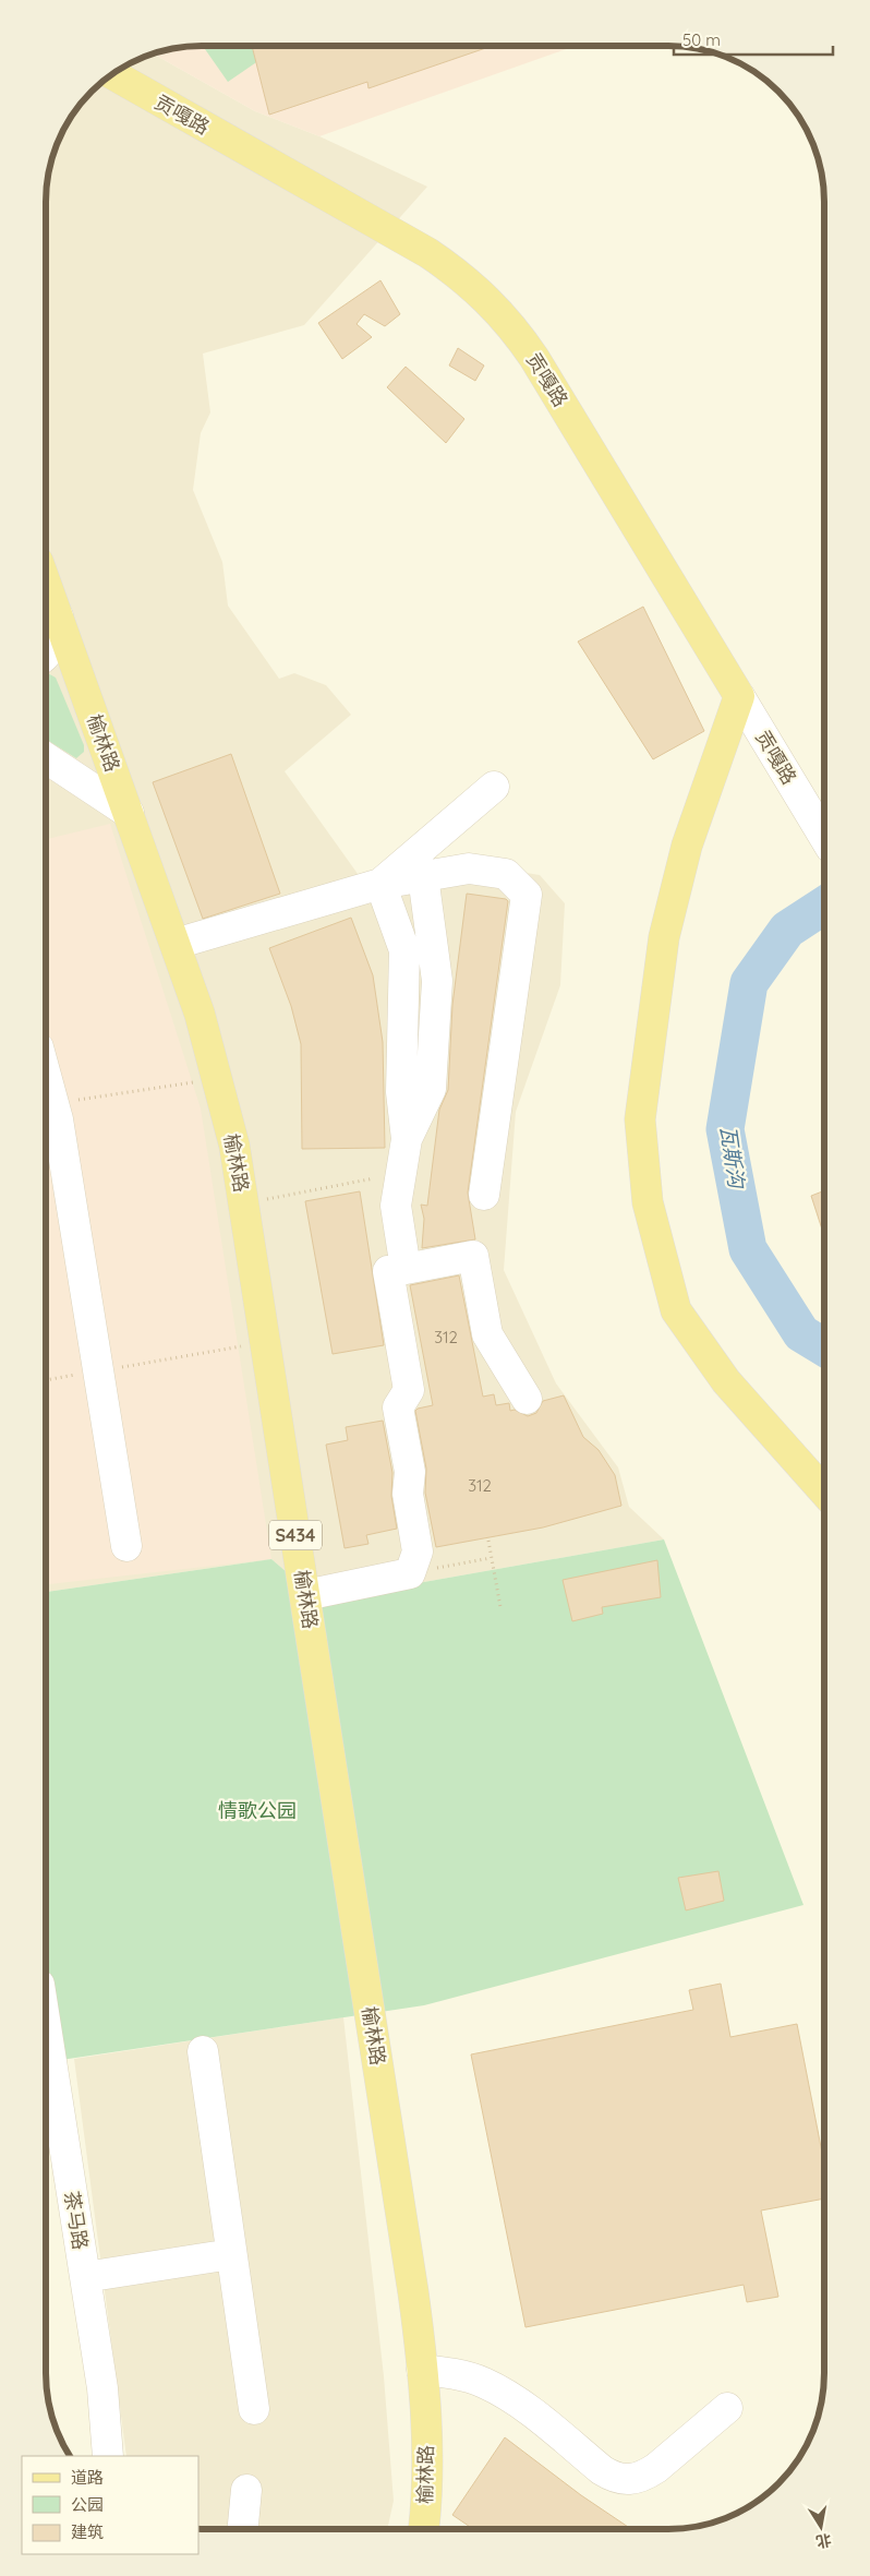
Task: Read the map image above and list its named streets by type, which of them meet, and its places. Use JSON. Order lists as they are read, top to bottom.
{
  "streets": {
    "main road": ["贡嘎路", "榆林路", "S434"],
    "street": ["茶马路"]
  },
  "water": ["瓦斯沟"],
  "parks": ["情歌公园"],
  "house_numbers": ["312", "312"],
  "legend": ["道路", "公园", "建筑"],
  "scale_bar": "50 m",
  "north": "bottom"
}
